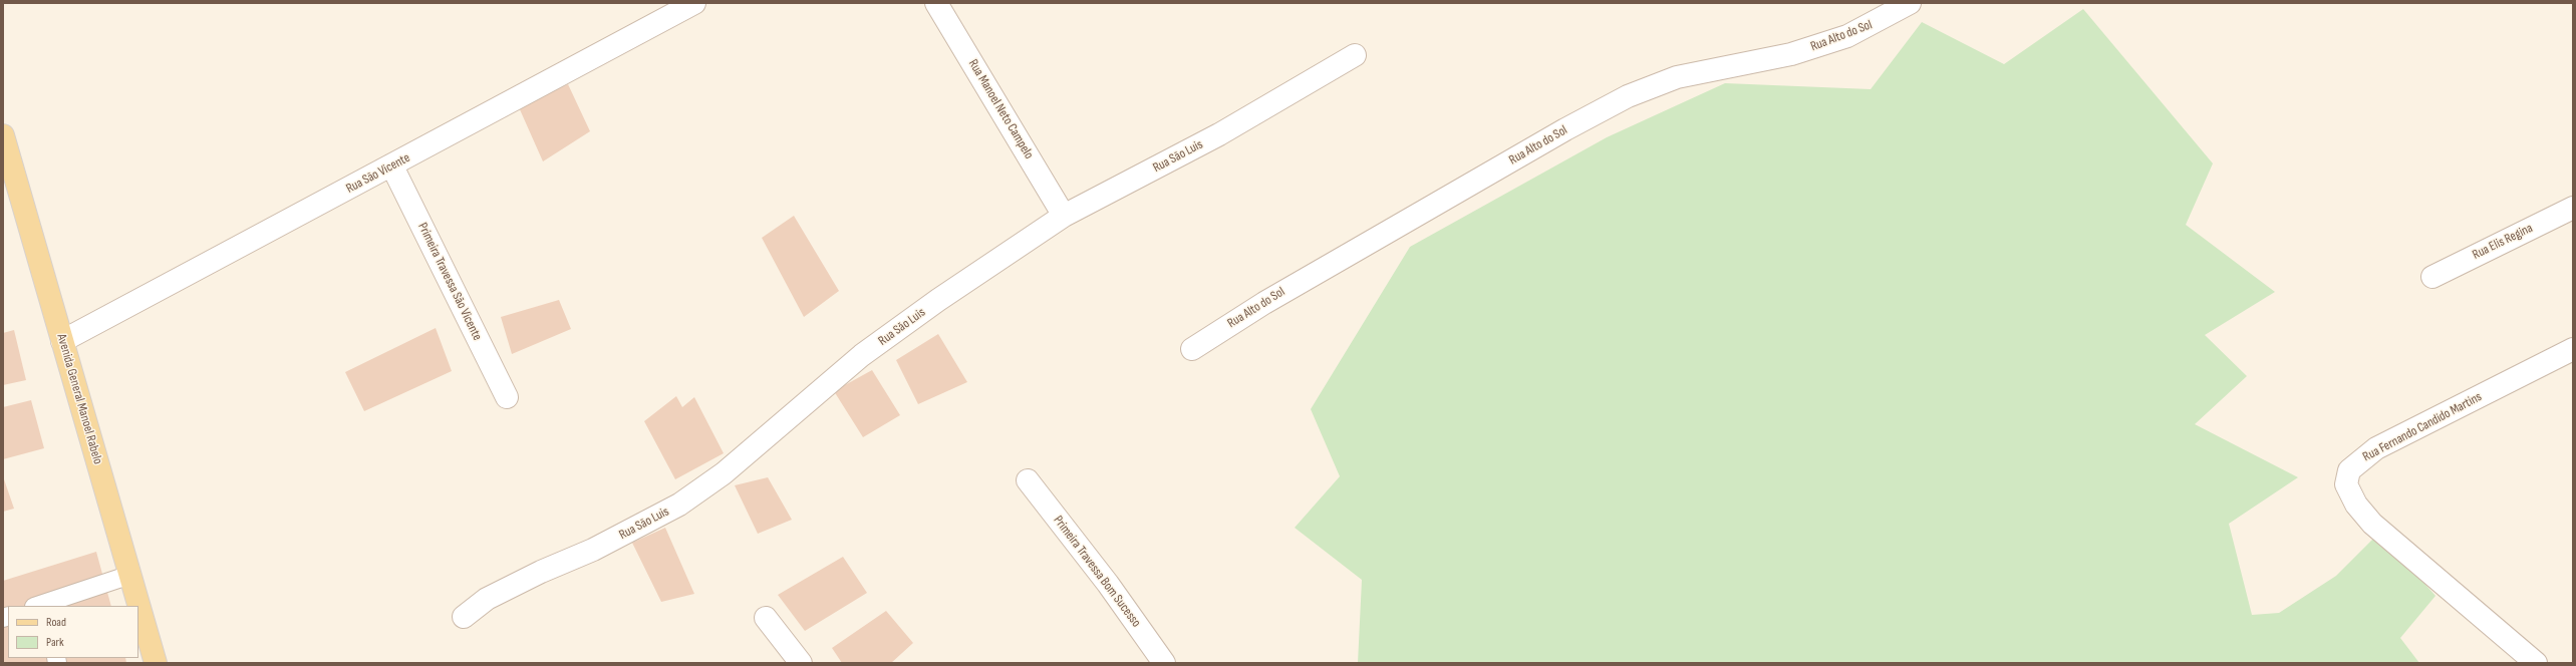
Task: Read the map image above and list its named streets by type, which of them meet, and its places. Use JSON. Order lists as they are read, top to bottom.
{
  "streets": {
    "main road": ["Avenida General Manoel Rabelo"],
    "street": [
      "Rua Alto do Sol",
      "Rua Manoel Neto Campelo",
      "Rua São Luis",
      "Rua São Vicente",
      "Rua Elis Regina",
      "Primeira Travessa São Vicente",
      "Rua Fernando Candido Martins",
      "Primeira Travessa Bom Sucesso"
    ]
  },
  "crossings": [
    ["Rua Manoel Neto Campelo", "Rua São Luis"],
    ["Rua São Vicente", "Primeira Travessa São Vicente"],
    ["Rua São Vicente", "Avenida General Manoel Rabelo"]
  ],
  "legend": ["Road", "Park"]
}
